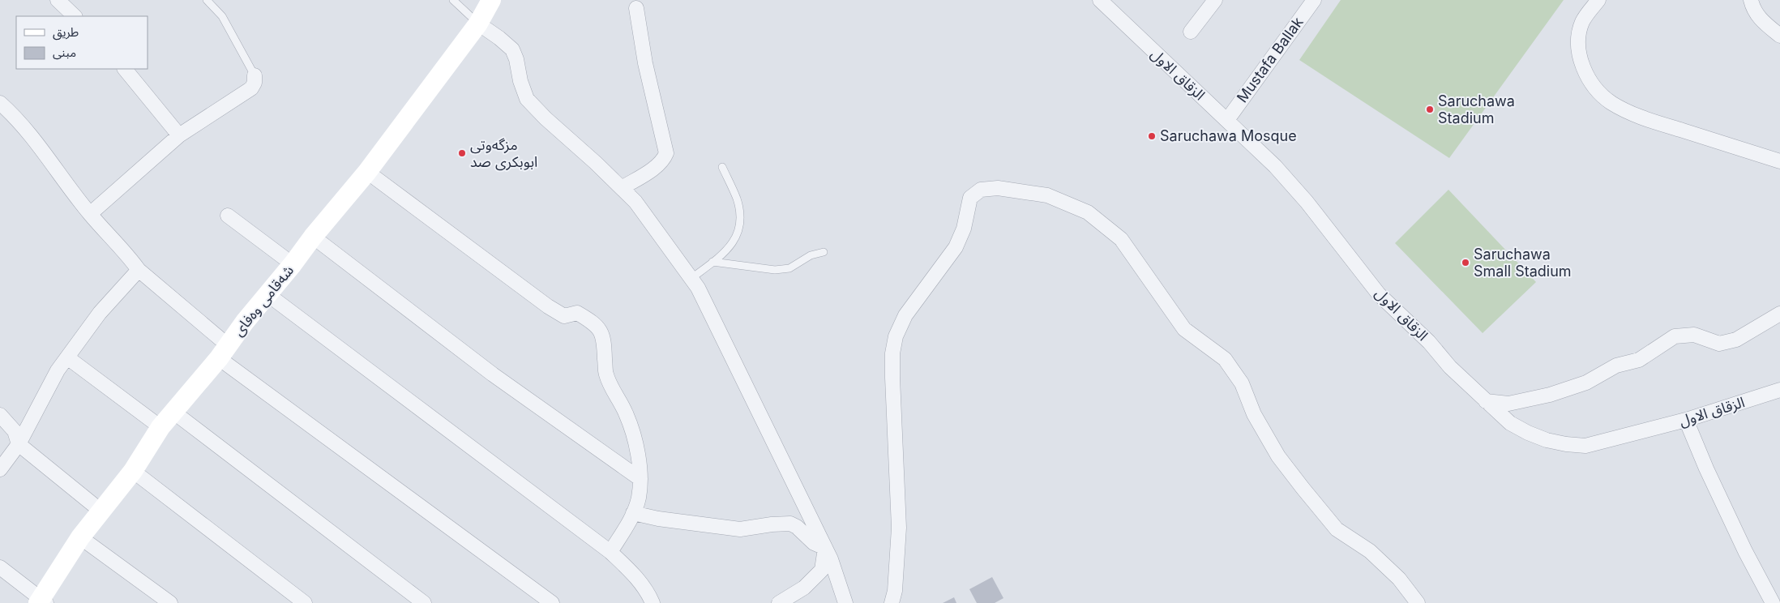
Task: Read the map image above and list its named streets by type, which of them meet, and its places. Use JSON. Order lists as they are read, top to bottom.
{
  "streets": {
    "street": ["Mustafa Ballak", "الزقاق الاول", "شەقامی وەفای"]
  },
  "crossings": [
    ["Mustafa Ballak", "الزقاق الاول"]
  ],
  "places": [
    "Saruchawa Stadium",
    "Saruchawa Mosque",
    "مزگەوتی ابوبکری صد",
    "Saruchawa Small Stadium"
  ],
  "legend": ["طريق", "مبنى"]
}
